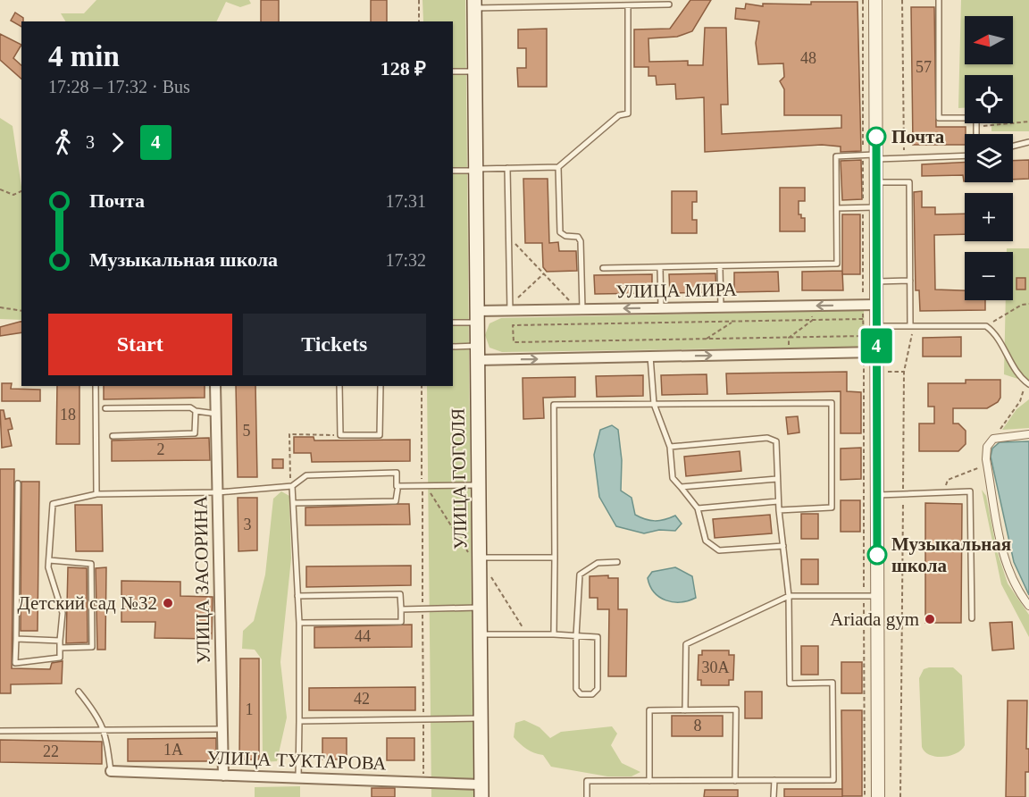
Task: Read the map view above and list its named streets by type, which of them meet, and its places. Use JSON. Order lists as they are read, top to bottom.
{
  "streets": {
    "main road": ["УЛИЦА ГОГОЛЯ"],
    "street": ["УЛИЦА МИРА", "УЛИЦА ЗАСОРИНА", "УЛИЦА ТУКТАРОВА"]
  },
  "crossings": [
    ["УЛИЦА МИРА", "УЛИЦА ГОГОЛЯ"],
    ["УЛИЦА ГОГОЛЯ", "УЛИЦА ТУКТАРОВА"],
    ["УЛИЦА ЗАСОРИНА", "УЛИЦА ТУКТАРОВА"]
  ],
  "places": [
    "Почта",
    "Музыкальная школа",
    "Детский сад №32",
    "Ariada gym"
  ],
  "lines": ["bus line 4"],
  "house_numbers": [
    "48",
    "57",
    "18",
    "5",
    "2",
    "3",
    "44",
    "30А",
    "42",
    "1",
    "8",
    "1А",
    "22"
  ],
  "north": "left",
  "page": {
    "on_map": "4",
    "map_buttons": ["+", "−"],
    "heading": ["4 min", "17:28 – 17:32 · Bus", "128 ₽"],
    "legs": ["3", "4"],
    "list": [
      {
        "name": "Почта",
        "value": "17:31"
      },
      {
        "name": "Музыкальная школа",
        "value": "17:32"
      }
    ],
    "buttons": ["Start", "Tickets"]
  }
}
